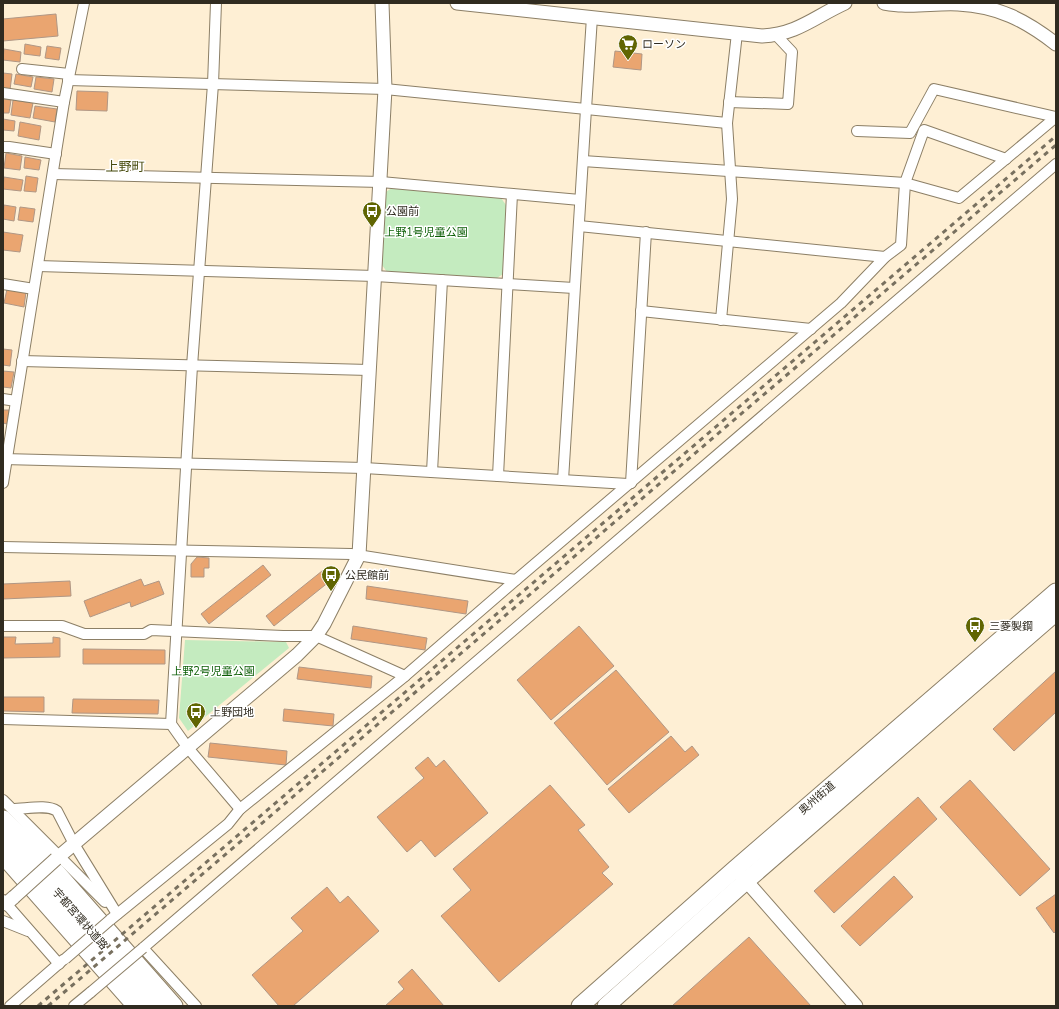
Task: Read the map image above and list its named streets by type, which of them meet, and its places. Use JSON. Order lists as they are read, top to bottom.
{
  "streets": {
    "highway": ["奥州街道", "宇都宮環状道路"]
  },
  "districts": ["上野町"],
  "parks": ["上野1号児童公園", "上野2号児童公園"],
  "places": {
    "supermarket": ["ローソン"],
    "bus stop": [
      "公園前",
      "公民館前",
      "三菱製鋼",
      "上野団地"
    ]
  }
}
